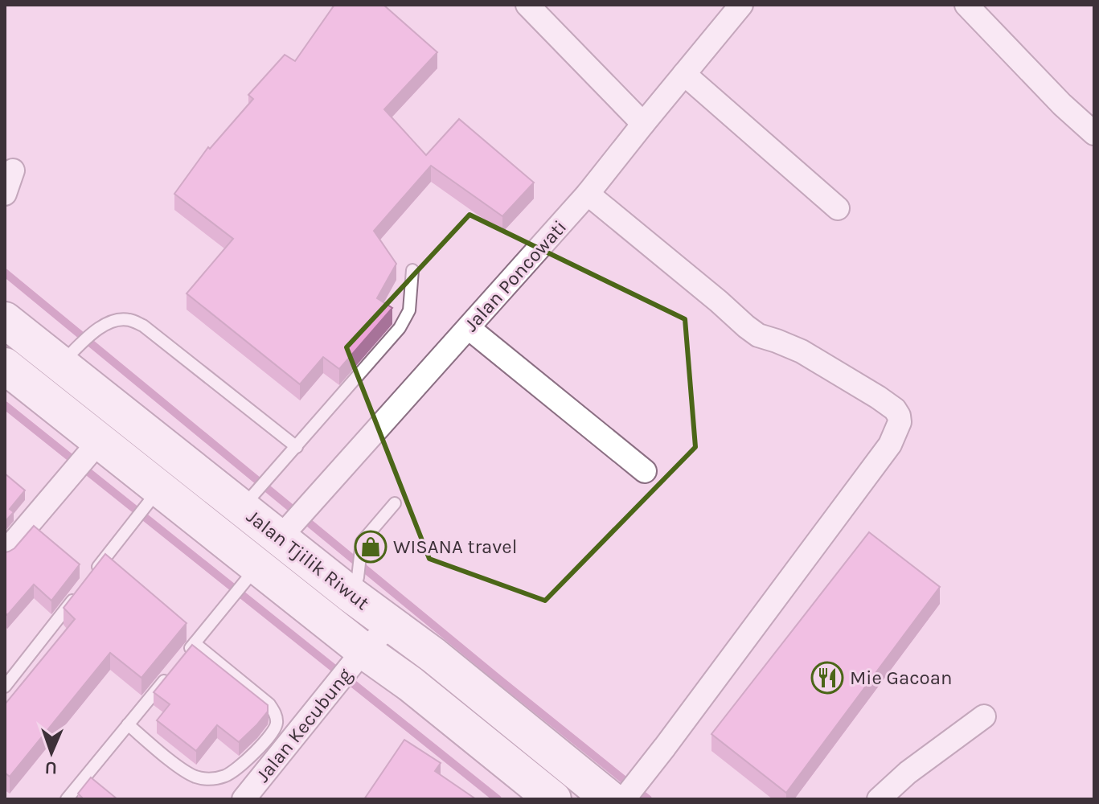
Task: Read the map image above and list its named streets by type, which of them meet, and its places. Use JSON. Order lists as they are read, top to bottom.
{
  "streets": {
    "highway": ["Jalan Tjilik Riwut"],
    "street": ["Jalan Poncowati", "Jalan Kecubung"]
  },
  "crossings": [
    ["Jalan Poncowati", "Jalan Tjilik Riwut"],
    ["Jalan Tjilik Riwut", "Jalan Kecubung"]
  ],
  "places": {
    "shop": ["WISANA travel"],
    "restaurant": ["Mie Gacoan"]
  },
  "north": "bottom"
}
